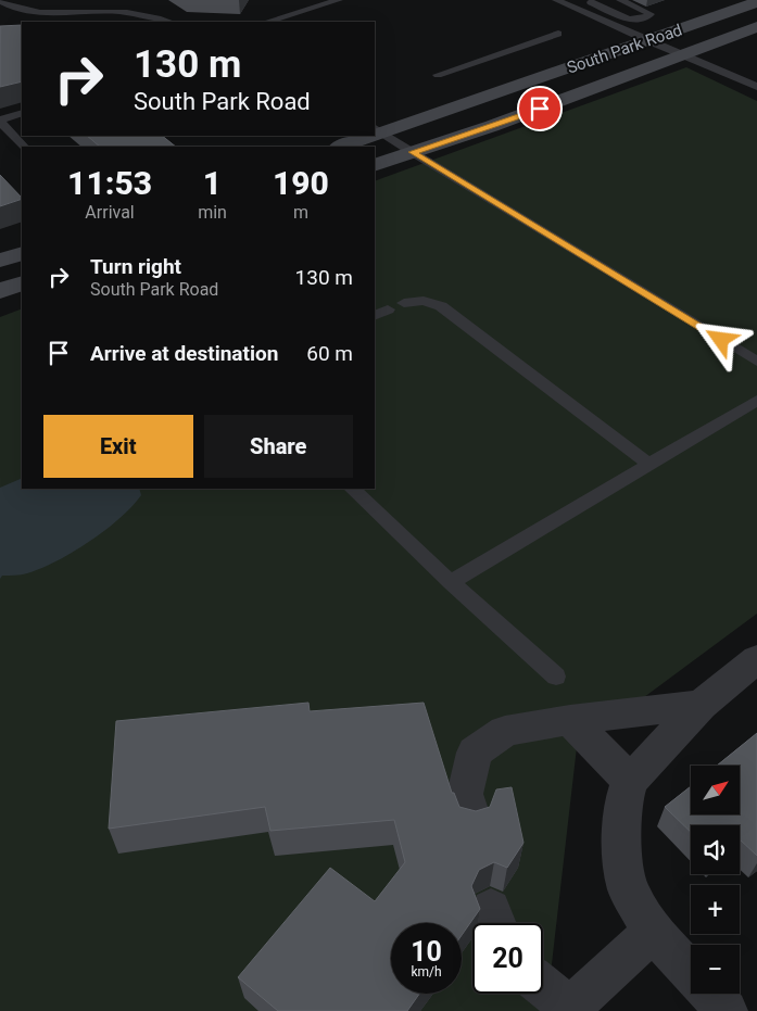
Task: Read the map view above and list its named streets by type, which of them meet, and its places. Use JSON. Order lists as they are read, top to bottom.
{
  "streets": {
    "street": ["South Park Road"]
  },
  "north": "top right",
  "page": {
    "turn": ["130 m", "South Park Road"],
    "eta": [
      "11:53",
      "Arrival",
      "1",
      "min",
      "190",
      "m"
    ],
    "list": [
      {
        "name": "Turn right",
        "note": "South Park Road",
        "value": "130 m"
      },
      {
        "name": "Arrive at destination",
        "value": "60 m"
      }
    ],
    "buttons": ["Exit", "Share"],
    "map_buttons": ["+", "−"],
    "speed": "10 km/h",
    "limit": "20"
  }
}
